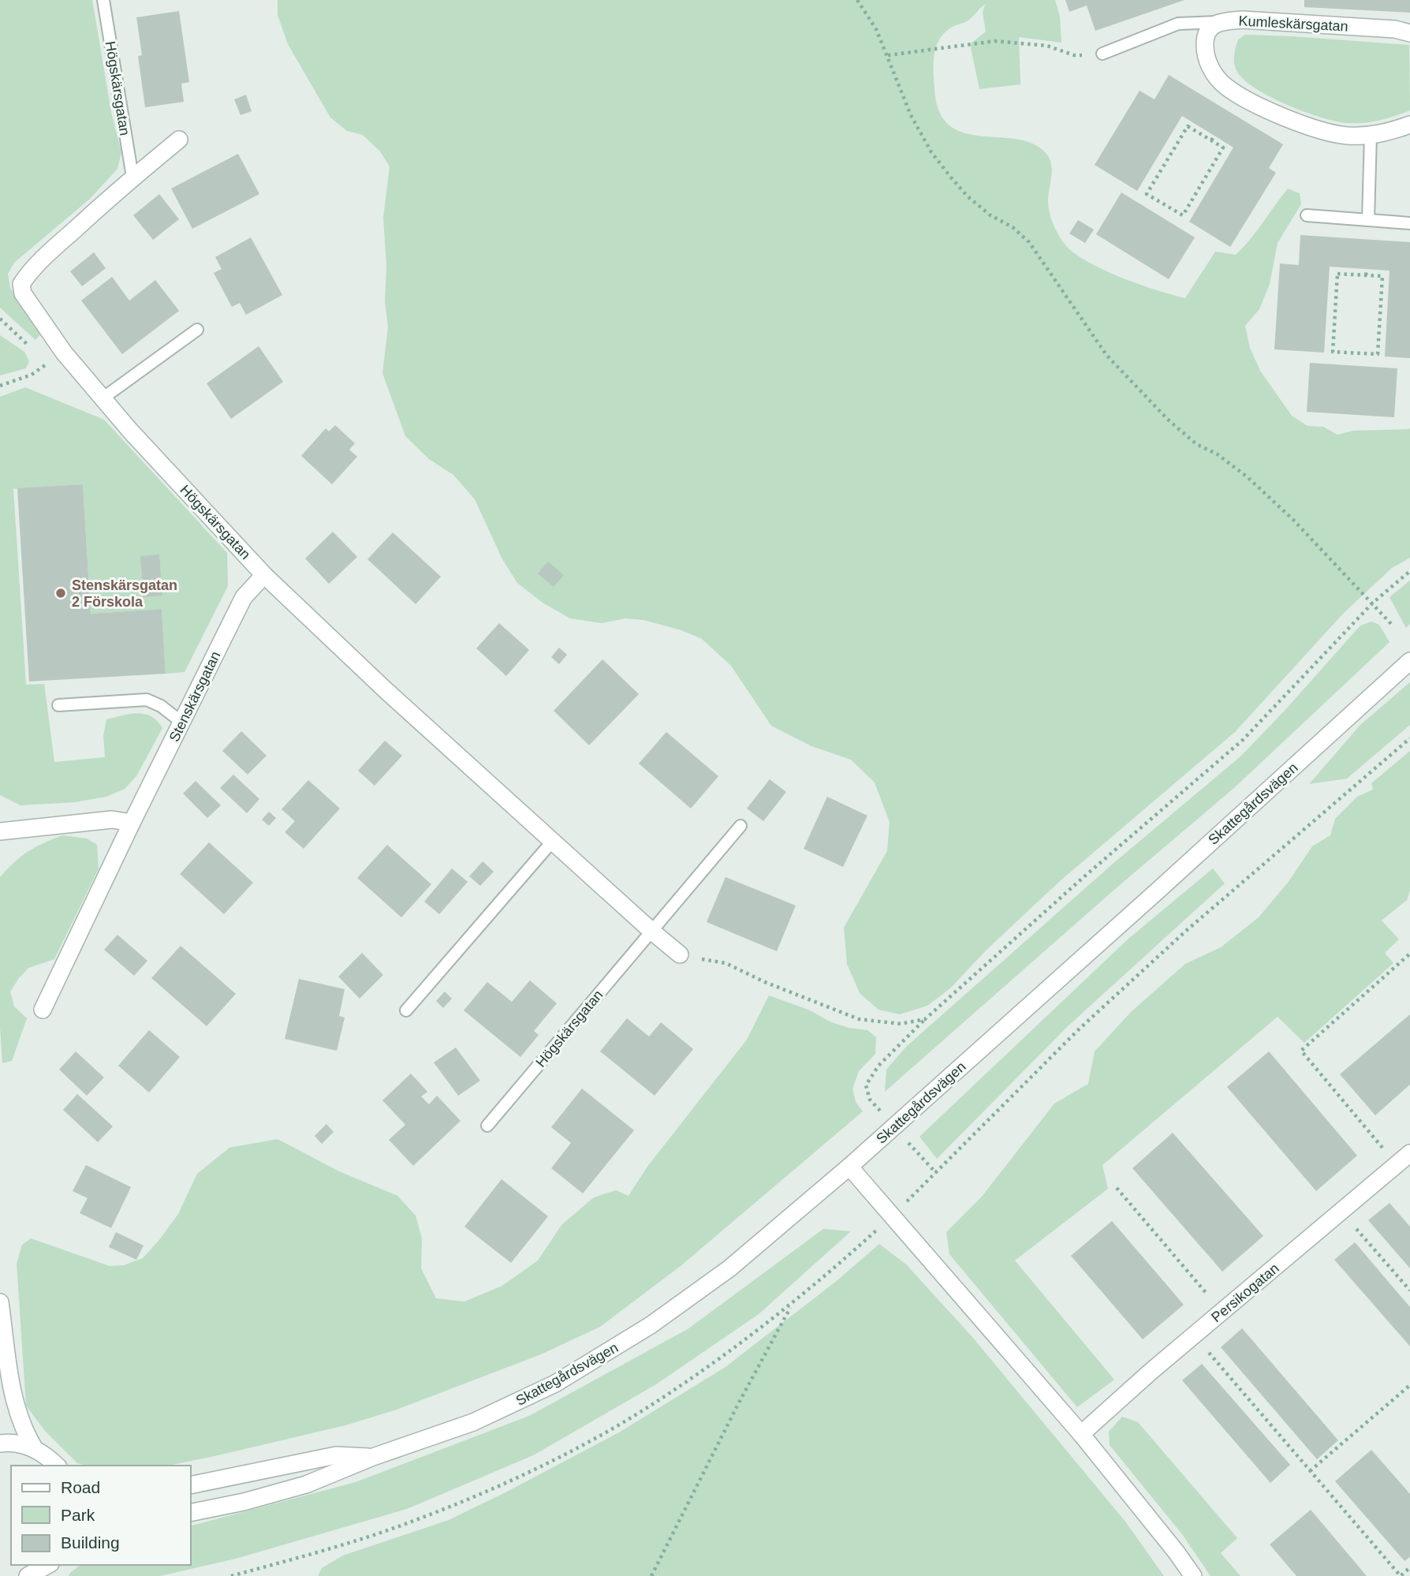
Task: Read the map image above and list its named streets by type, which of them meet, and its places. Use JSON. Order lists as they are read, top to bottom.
{
  "streets": {
    "street": [
      "Kumleskärsgatan",
      "Högskärsgatan",
      "Stenskärsgatan",
      "Skattegårdsvägen",
      "Persikogatan"
    ]
  },
  "crossings": [
    ["Högskärsgatan", "Stenskärsgatan"]
  ],
  "places": ["Stenskärsgatan 2 Förskola"],
  "legend": ["Road", "Park", "Building"]
}
